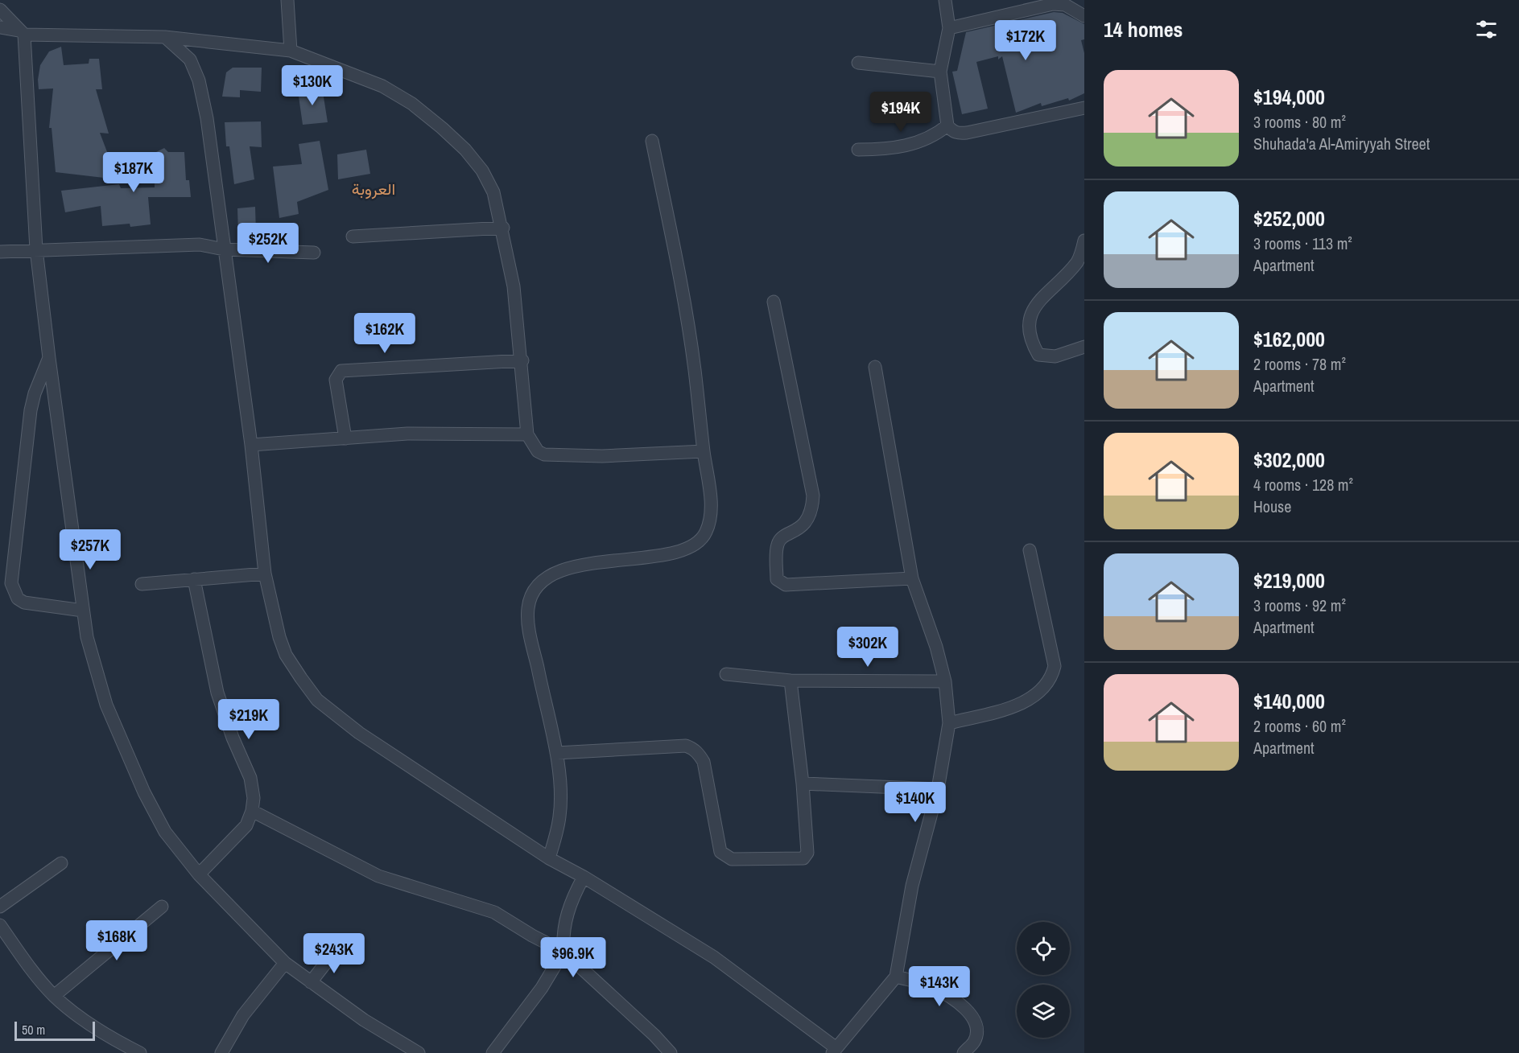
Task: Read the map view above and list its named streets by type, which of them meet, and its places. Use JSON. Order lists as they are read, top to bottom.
{
  "districts": ["العروبة"],
  "scale_bar": "50 m",
  "page": {
    "heading": "14 homes",
    "price": [
      "$172K",
      "$130K",
      "$194K",
      "$187K",
      "$252K",
      "$162K",
      "$257K",
      "$302K",
      "$219K",
      "$140K",
      "$168K",
      "$243K",
      "$96.9K",
      "$143K"
    ],
    "list": [
      {
        "name": "$194,000",
        "note": "3 rooms · 80 m² · Shuhada'a Al-Amiryyah Street"
      },
      {
        "name": "$252,000",
        "note": "3 rooms · 113 m² · Apartment"
      },
      {
        "name": "$162,000",
        "note": "2 rooms · 78 m² · Apartment"
      },
      {
        "name": "$302,000",
        "note": "4 rooms · 128 m² · House"
      },
      {
        "name": "$219,000",
        "note": "3 rooms · 92 m² · Apartment"
      },
      {
        "name": "$140,000",
        "note": "2 rooms · 60 m² · Apartment"
      }
    ],
    "scale": "50 m"
  }
}
